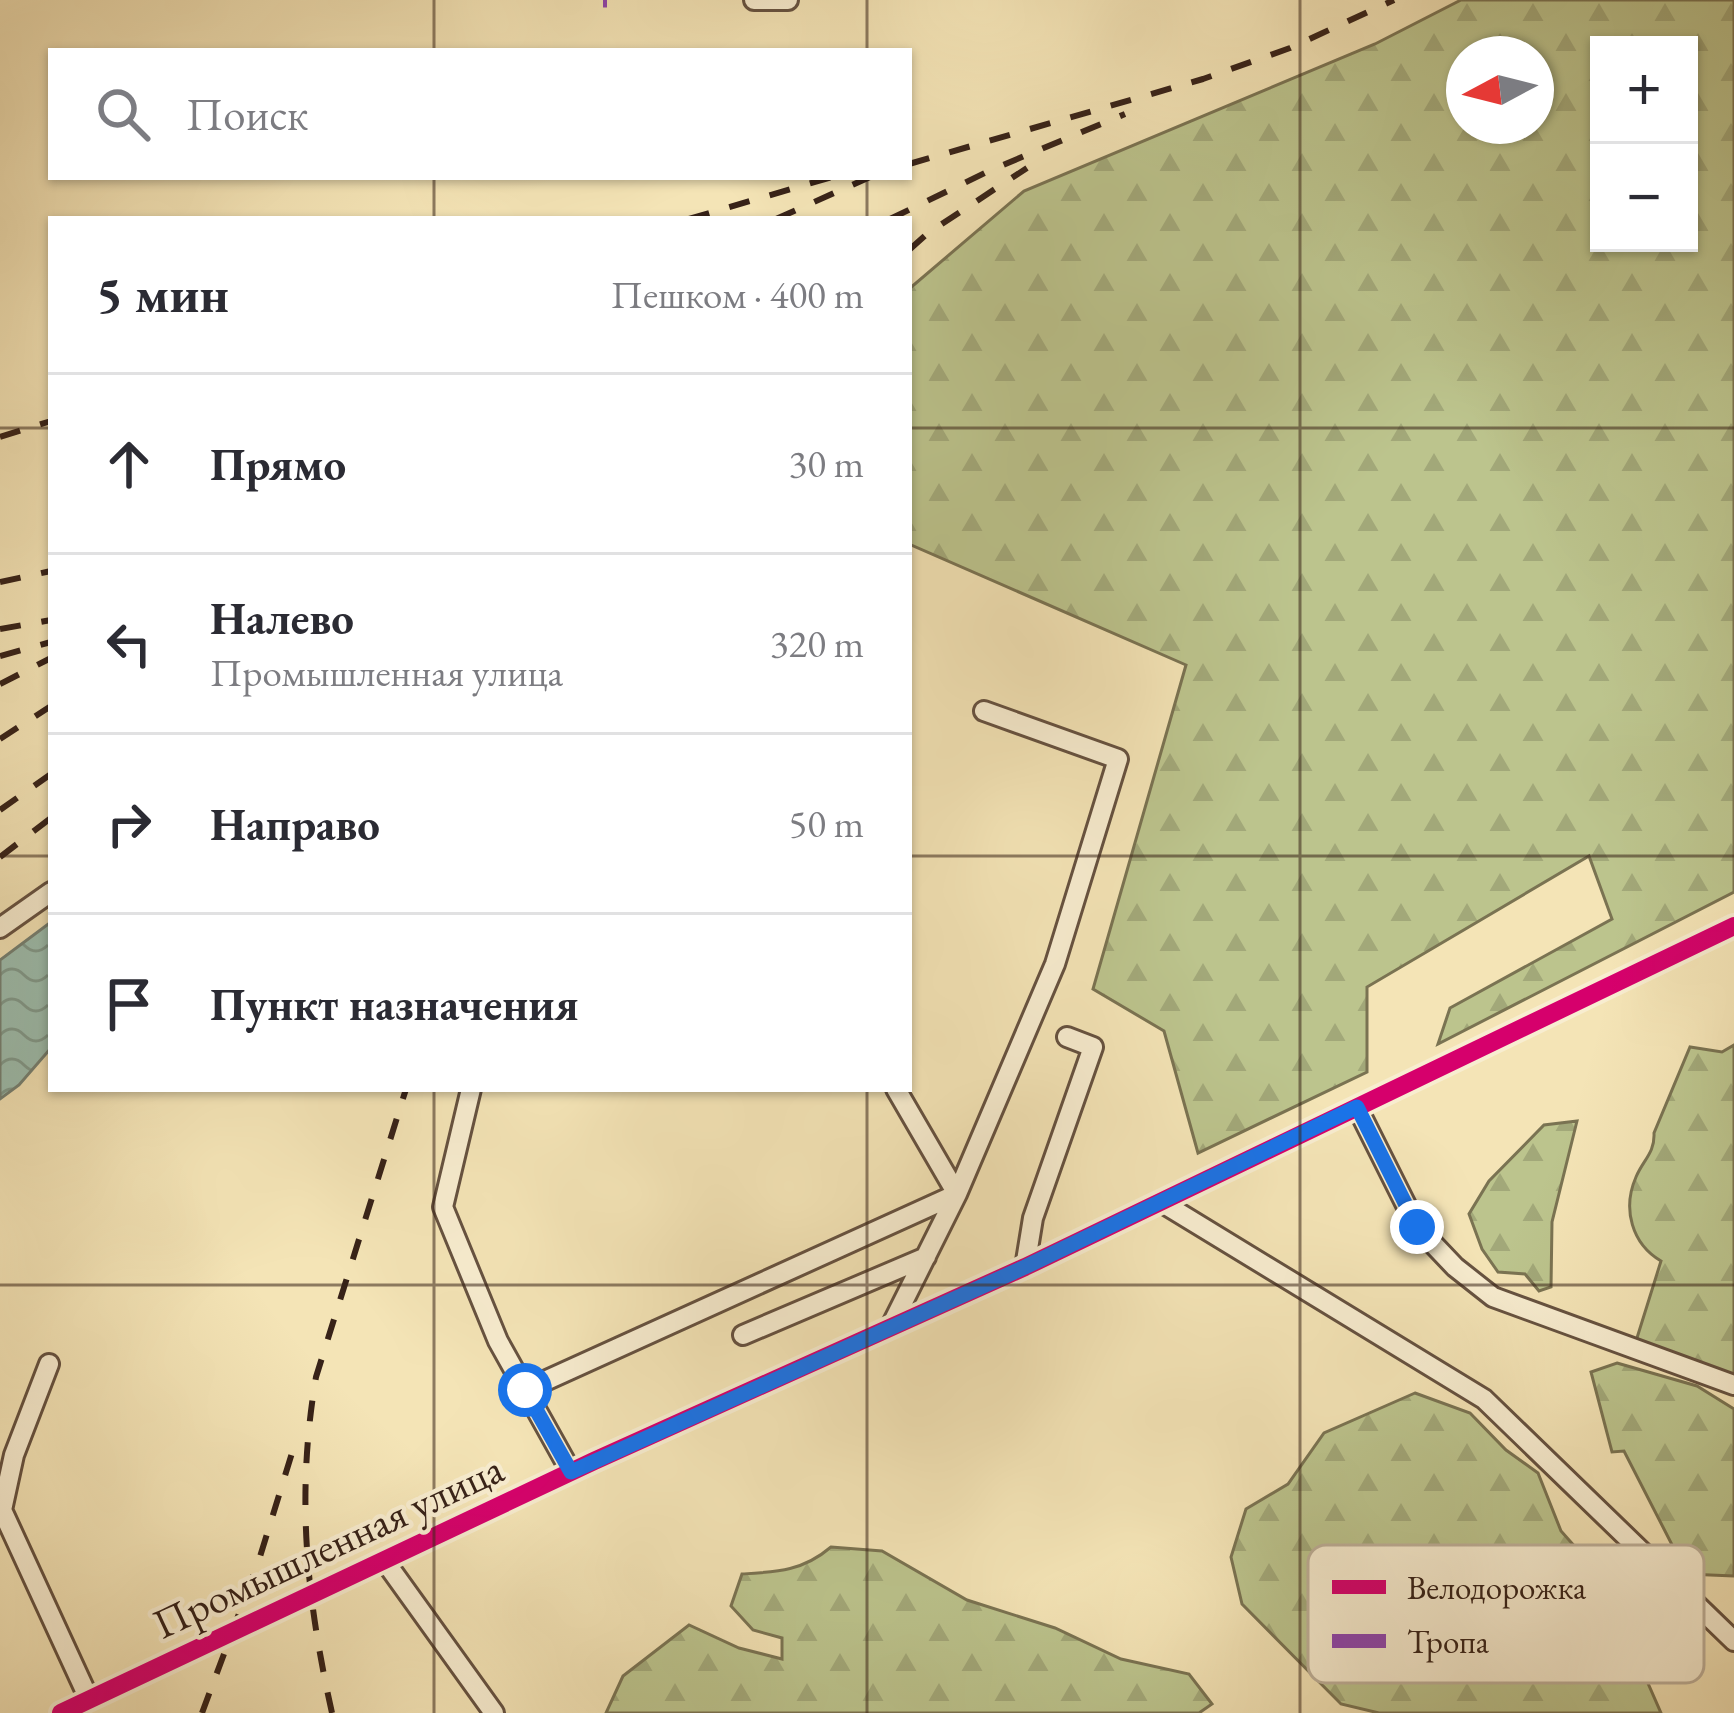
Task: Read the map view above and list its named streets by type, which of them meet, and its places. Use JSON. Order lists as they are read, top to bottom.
{
  "streets": {
    "street": ["Промышленная улица"]
  },
  "legend": ["Велодорожка", "Тропа"],
  "north": "left",
  "page": {
    "map_buttons": ["+", "−"],
    "search": "Поиск",
    "heading": ["5 мин", "Пешком · 400 m"],
    "list": [
      ["Прямо", "30 m"],
      ["Налево", "Промышленная улица", "320 m"],
      ["Направо", "50 m"],
      "Пункт назначения"
    ]
  }
}
